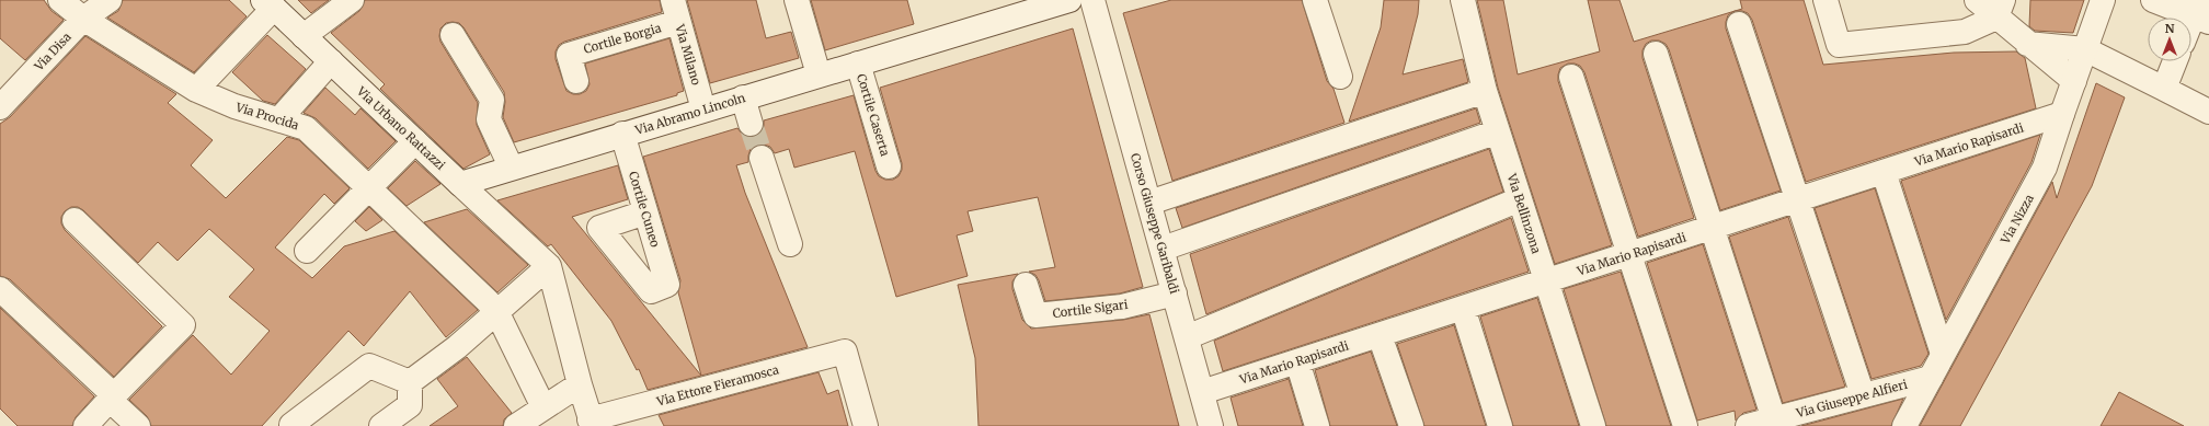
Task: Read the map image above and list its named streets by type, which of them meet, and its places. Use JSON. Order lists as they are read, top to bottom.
{
  "streets": {
    "street": [
      "Cortile Borgia",
      "Via Disa",
      "Via Milano",
      "Via Abramo Lincoln",
      "Cortile Caserta",
      "Via Procida",
      "Via Urbano Rattazzi",
      "Via Mario Rapisardi",
      "Cortile Cuneo",
      "Via Bellinzona",
      "Via Nizza",
      "Corso Giuseppe Garibaldi",
      "Cortile Sigari",
      "Via Ettore Fieramosca",
      "Via Giuseppe Alfieri"
    ]
  },
  "crossings": [
    ["Cortile Borgia", "Via Milano"],
    ["Via Disa", "Via Procida"],
    ["Via Milano", "Via Abramo Lincoln"],
    ["Via Abramo Lincoln", "Cortile Caserta"],
    ["Via Abramo Lincoln", "Via Urbano Rattazzi"],
    ["Via Abramo Lincoln", "Cortile Cuneo"],
    ["Via Mario Rapisardi", "Via Bellinzona"],
    ["Via Mario Rapisardi", "Via Nizza"],
    ["Via Mario Rapisardi", "Corso Giuseppe Garibaldi"],
    ["Via Nizza", "Via Giuseppe Alfieri"],
    ["Corso Giuseppe Garibaldi", "Cortile Sigari"]
  ],
  "north": "top"
}
